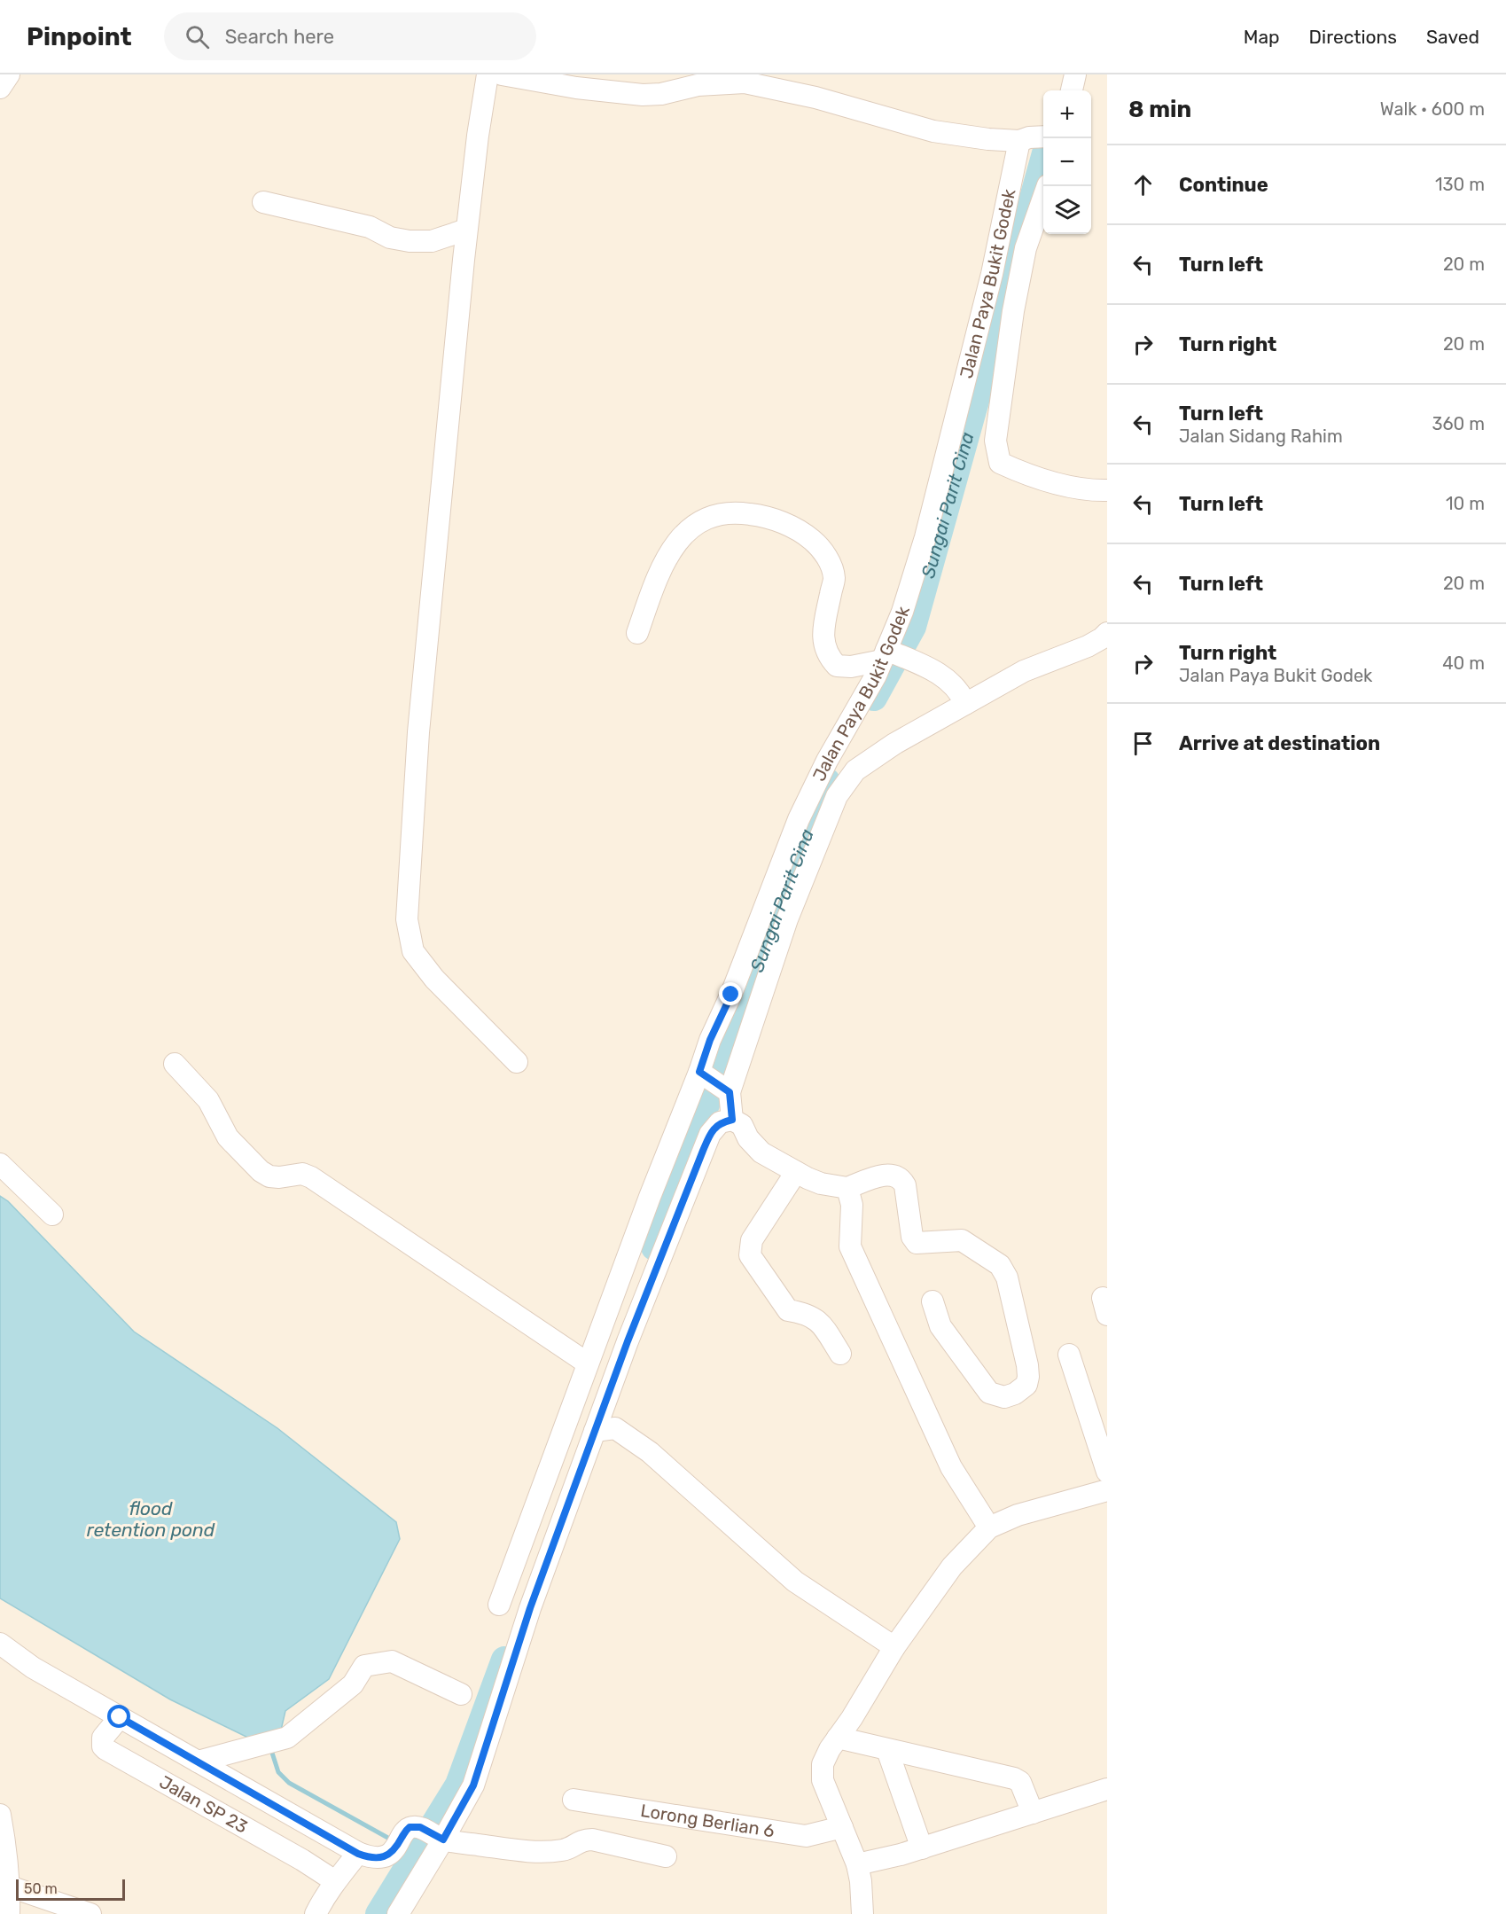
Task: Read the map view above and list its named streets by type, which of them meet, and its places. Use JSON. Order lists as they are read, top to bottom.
{
  "streets": {
    "street": ["Jalan Paya Bukit Godek", "Jalan SP 23", "Lorong Berlian 6"]
  },
  "water": ["Sungai Parit Cina", "flood retention pond"],
  "scale_bar": "50 m",
  "page": {
    "header": "Pinpoint",
    "search": "Search here",
    "nav": ["Map", "Directions", "Saved"],
    "heading": ["8 min", "Walk · 600 m"],
    "map_buttons": ["+", "−"],
    "list": [
      ["Continue", "130 m"],
      ["Turn left", "20 m"],
      ["Turn right", "20 m"],
      ["Turn left", "Jalan Sidang Rahim", "360 m"],
      ["Turn left", "10 m"],
      ["Turn left", "20 m"],
      ["Turn right", "Jalan Paya Bukit Godek", "40 m"],
      "Arrive at destination"
    ],
    "scale": "50 m"
  }
}
